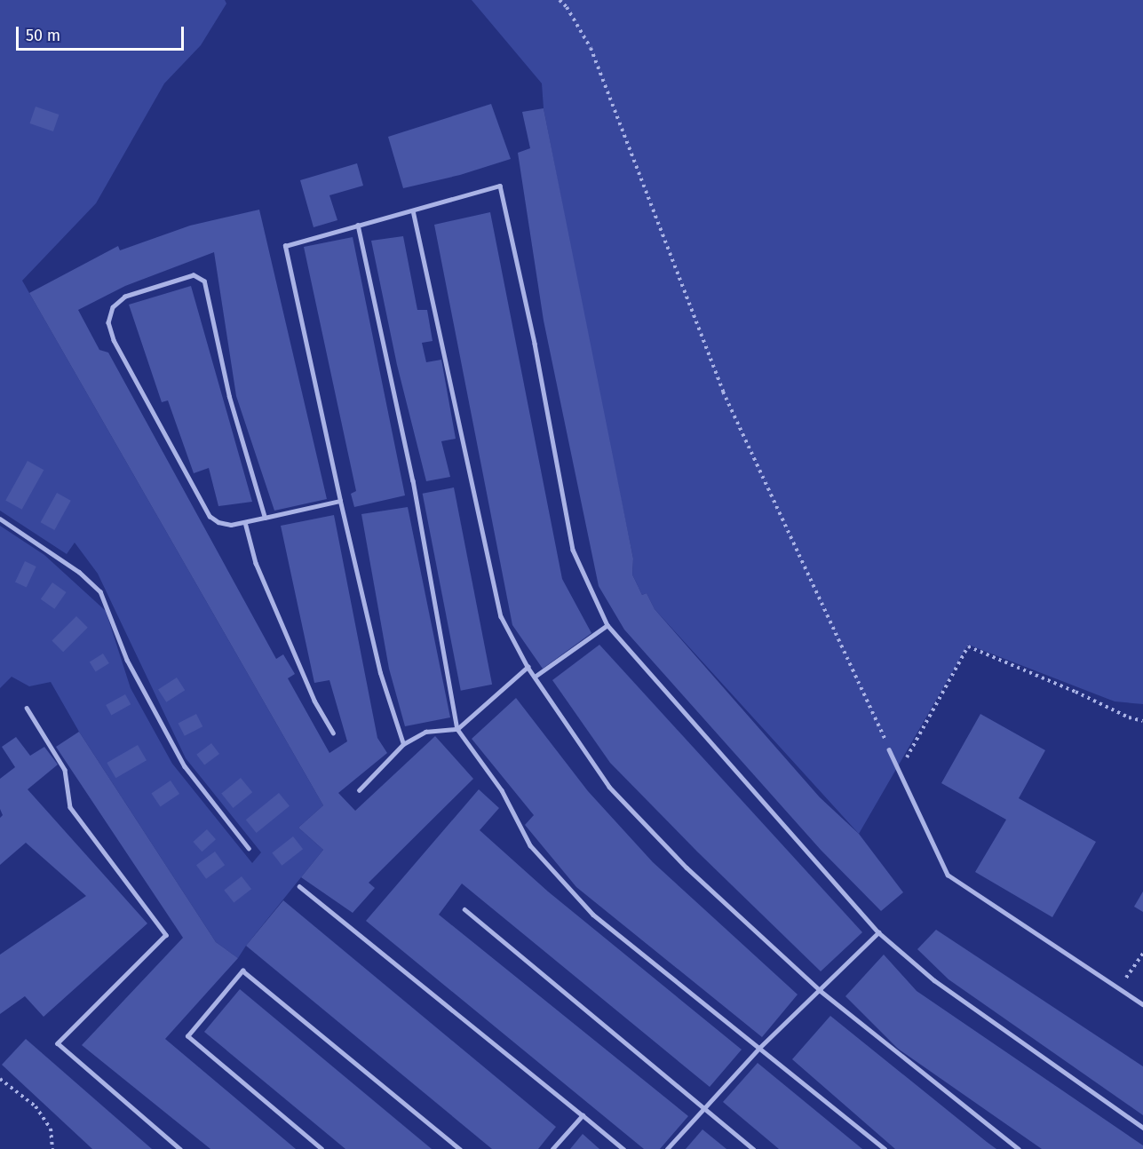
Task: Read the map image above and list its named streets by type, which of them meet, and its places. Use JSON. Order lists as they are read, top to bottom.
{
  "scale_bar": "50 m"
}
